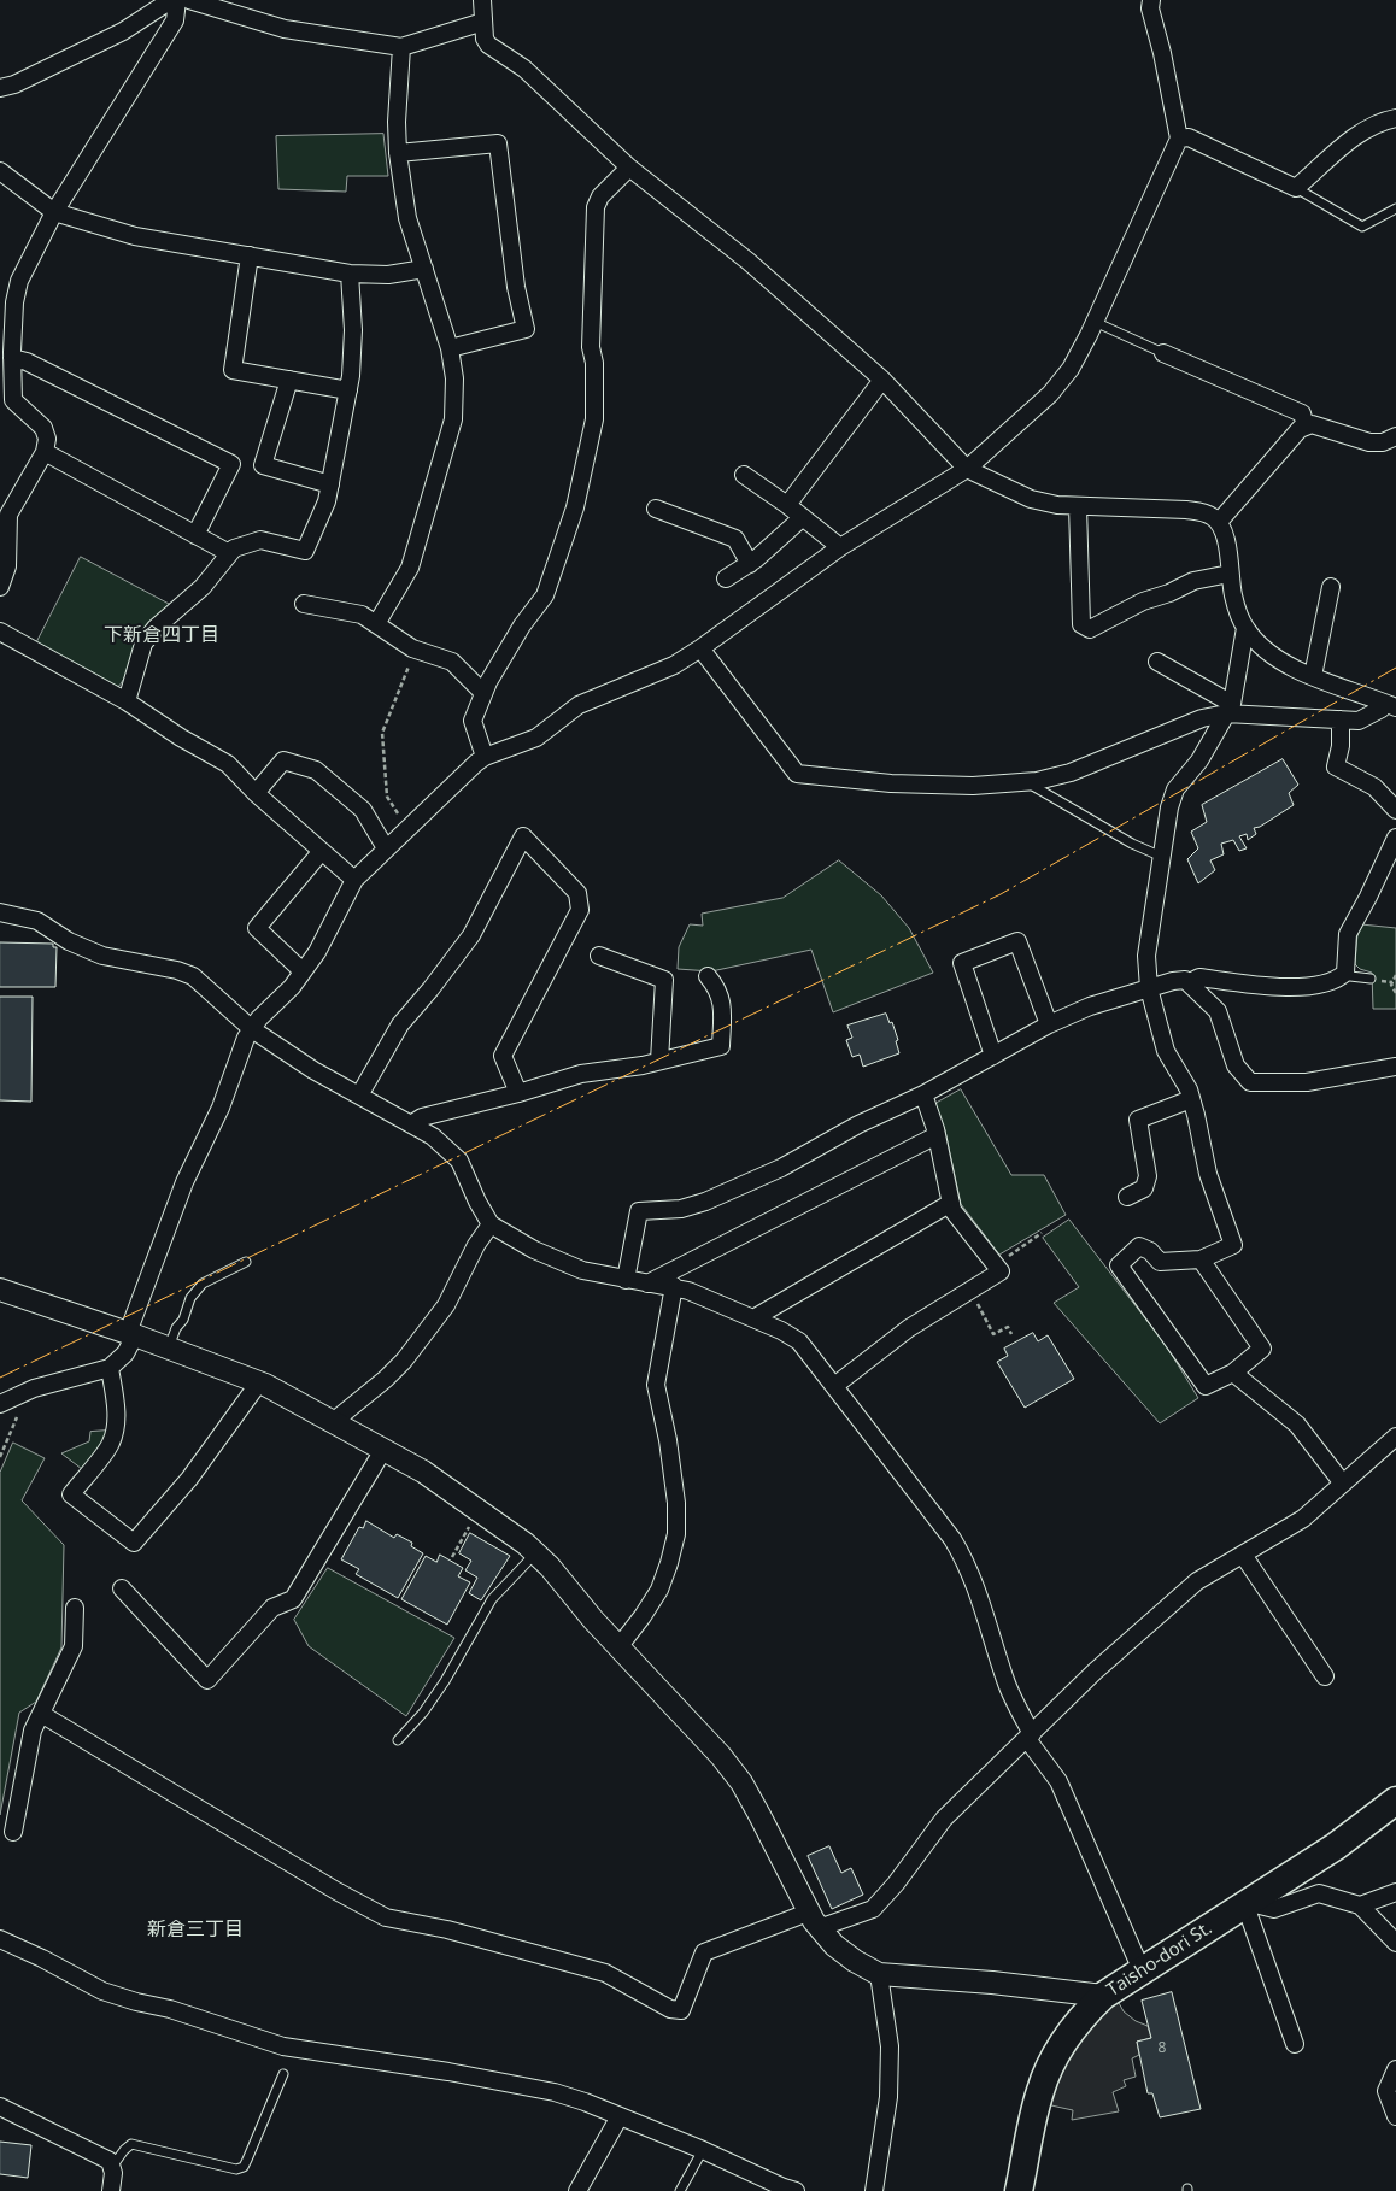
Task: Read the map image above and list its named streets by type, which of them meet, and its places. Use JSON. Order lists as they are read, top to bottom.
{
  "streets": {
    "main road": ["Taisho-dori St."]
  },
  "districts": ["下新倉四丁目", "新倉三丁目"],
  "house_numbers": ["8"]
}
